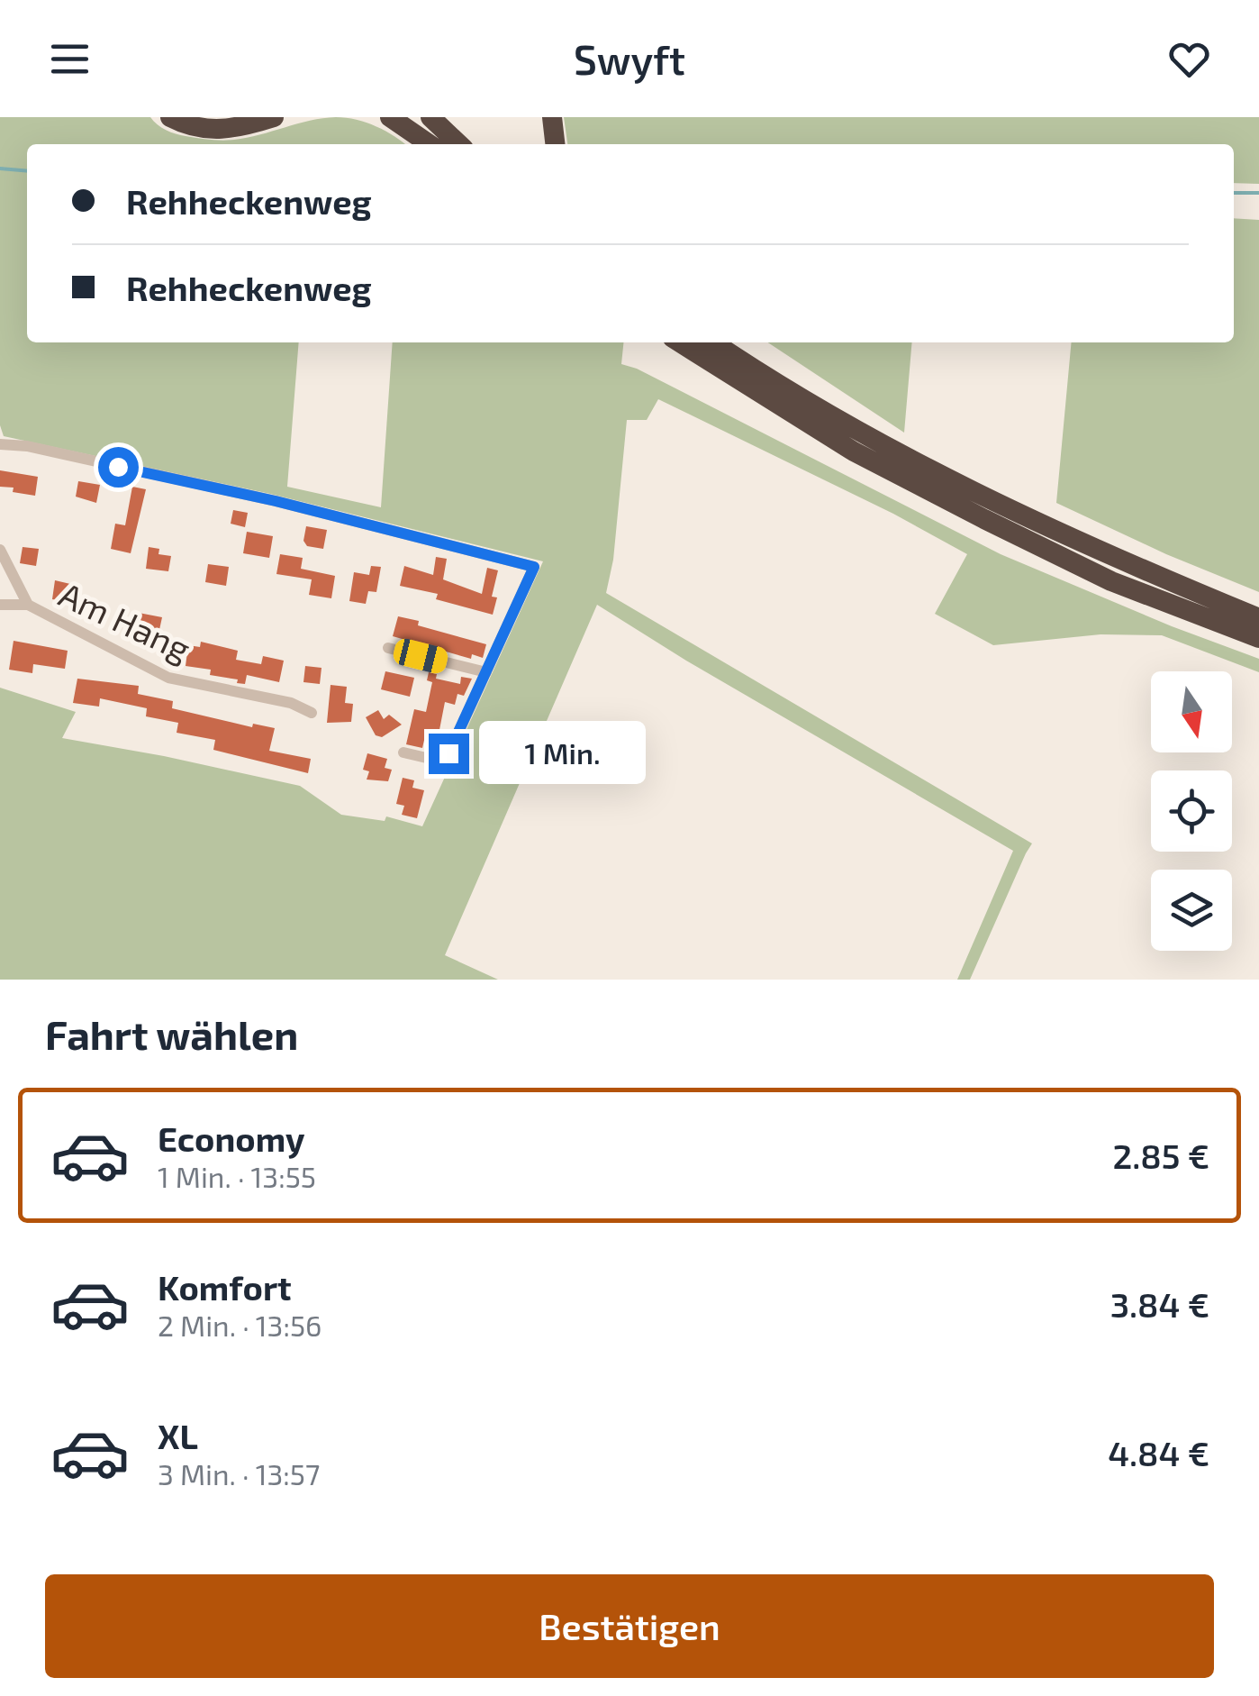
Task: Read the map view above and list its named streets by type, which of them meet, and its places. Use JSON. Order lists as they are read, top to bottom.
{
  "streets": {
    "street": ["Am Hang"]
  },
  "north": "bottom",
  "page": {
    "header": "Swyft",
    "banner": ["Rehheckenweg", "Rehheckenweg"],
    "bubble": "1 Min.",
    "heading": "Fahrt wählen",
    "list": [
      {
        "name": "Economy",
        "note": "1 Min. · 13:55",
        "value": "2.85 €"
      },
      {
        "name": "Komfort",
        "note": "2 Min. · 13:56",
        "value": "3.84 €"
      },
      {
        "name": "XL",
        "note": "3 Min. · 13:57",
        "value": "4.84 €"
      }
    ],
    "buttons": "Bestätigen"
  }
}
